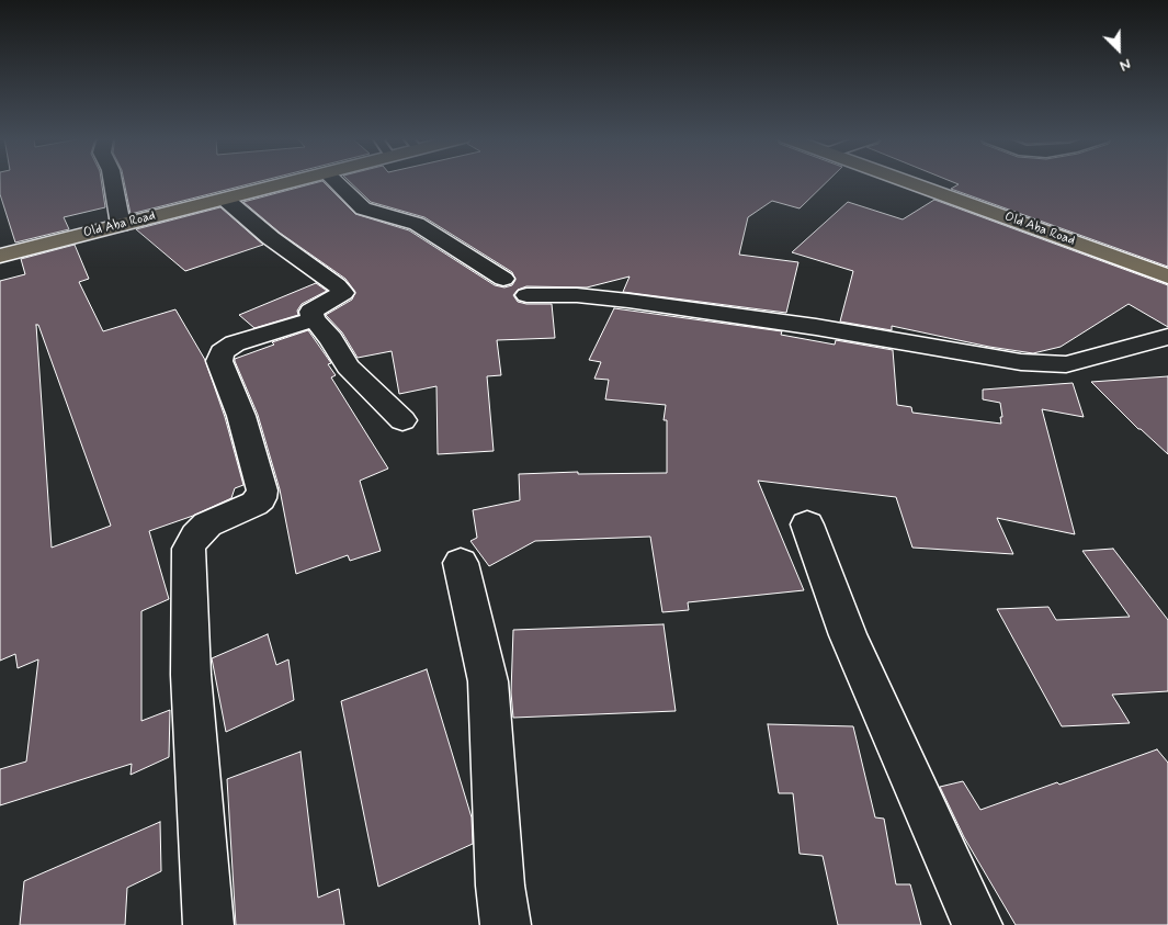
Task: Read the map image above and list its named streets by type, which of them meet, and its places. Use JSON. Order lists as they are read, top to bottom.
{
  "streets": {
    "main road": ["Old Aba Road"]
  },
  "north": "bottom right"
}
